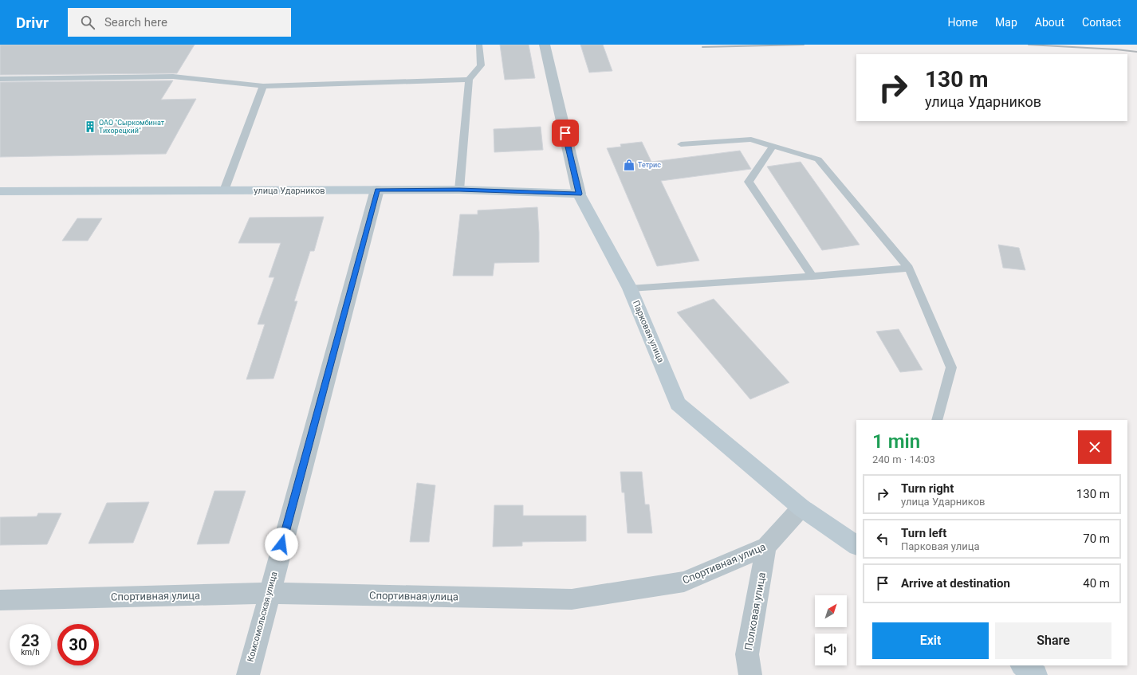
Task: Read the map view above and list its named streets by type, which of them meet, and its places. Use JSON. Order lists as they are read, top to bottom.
{
  "streets": {
    "main road": ["улица Ударников", "Парковая улица"],
    "street": ["Спортивная улица", "Полковая улица", "Комсомольская улица"]
  },
  "crossings": [
    ["улица Ударников", "Парковая улица"],
    ["улица Ударников", "Комсомольская улица"],
    ["Парковая улица", "Спортивная улица"],
    ["Спортивная улица", "Полковая улица"],
    ["Спортивная улица", "Комсомольская улица"]
  ],
  "places": {
    "building": ["ОАО \"Сыркомбинат Тихорецкий\""],
    "shop": ["Тетрис"]
  },
  "north": "top right",
  "page": {
    "header": "Drivr",
    "search": "Search here",
    "nav": [
      "Home",
      "Map",
      "About",
      "Contact"
    ],
    "turn": ["130 m", "улица Ударников"],
    "heading": ["1 min", "240 m · 14:03"],
    "list": [
      {
        "name": "Turn right",
        "note": "улица Ударников",
        "value": "130 m"
      },
      {
        "name": "Turn left",
        "note": "Парковая улица",
        "value": "70 m"
      },
      {
        "name": "Arrive at destination",
        "value": "40 m"
      }
    ],
    "buttons": ["Exit", "Share"],
    "speed": "23 km/h",
    "limit": "30"
  }
}
